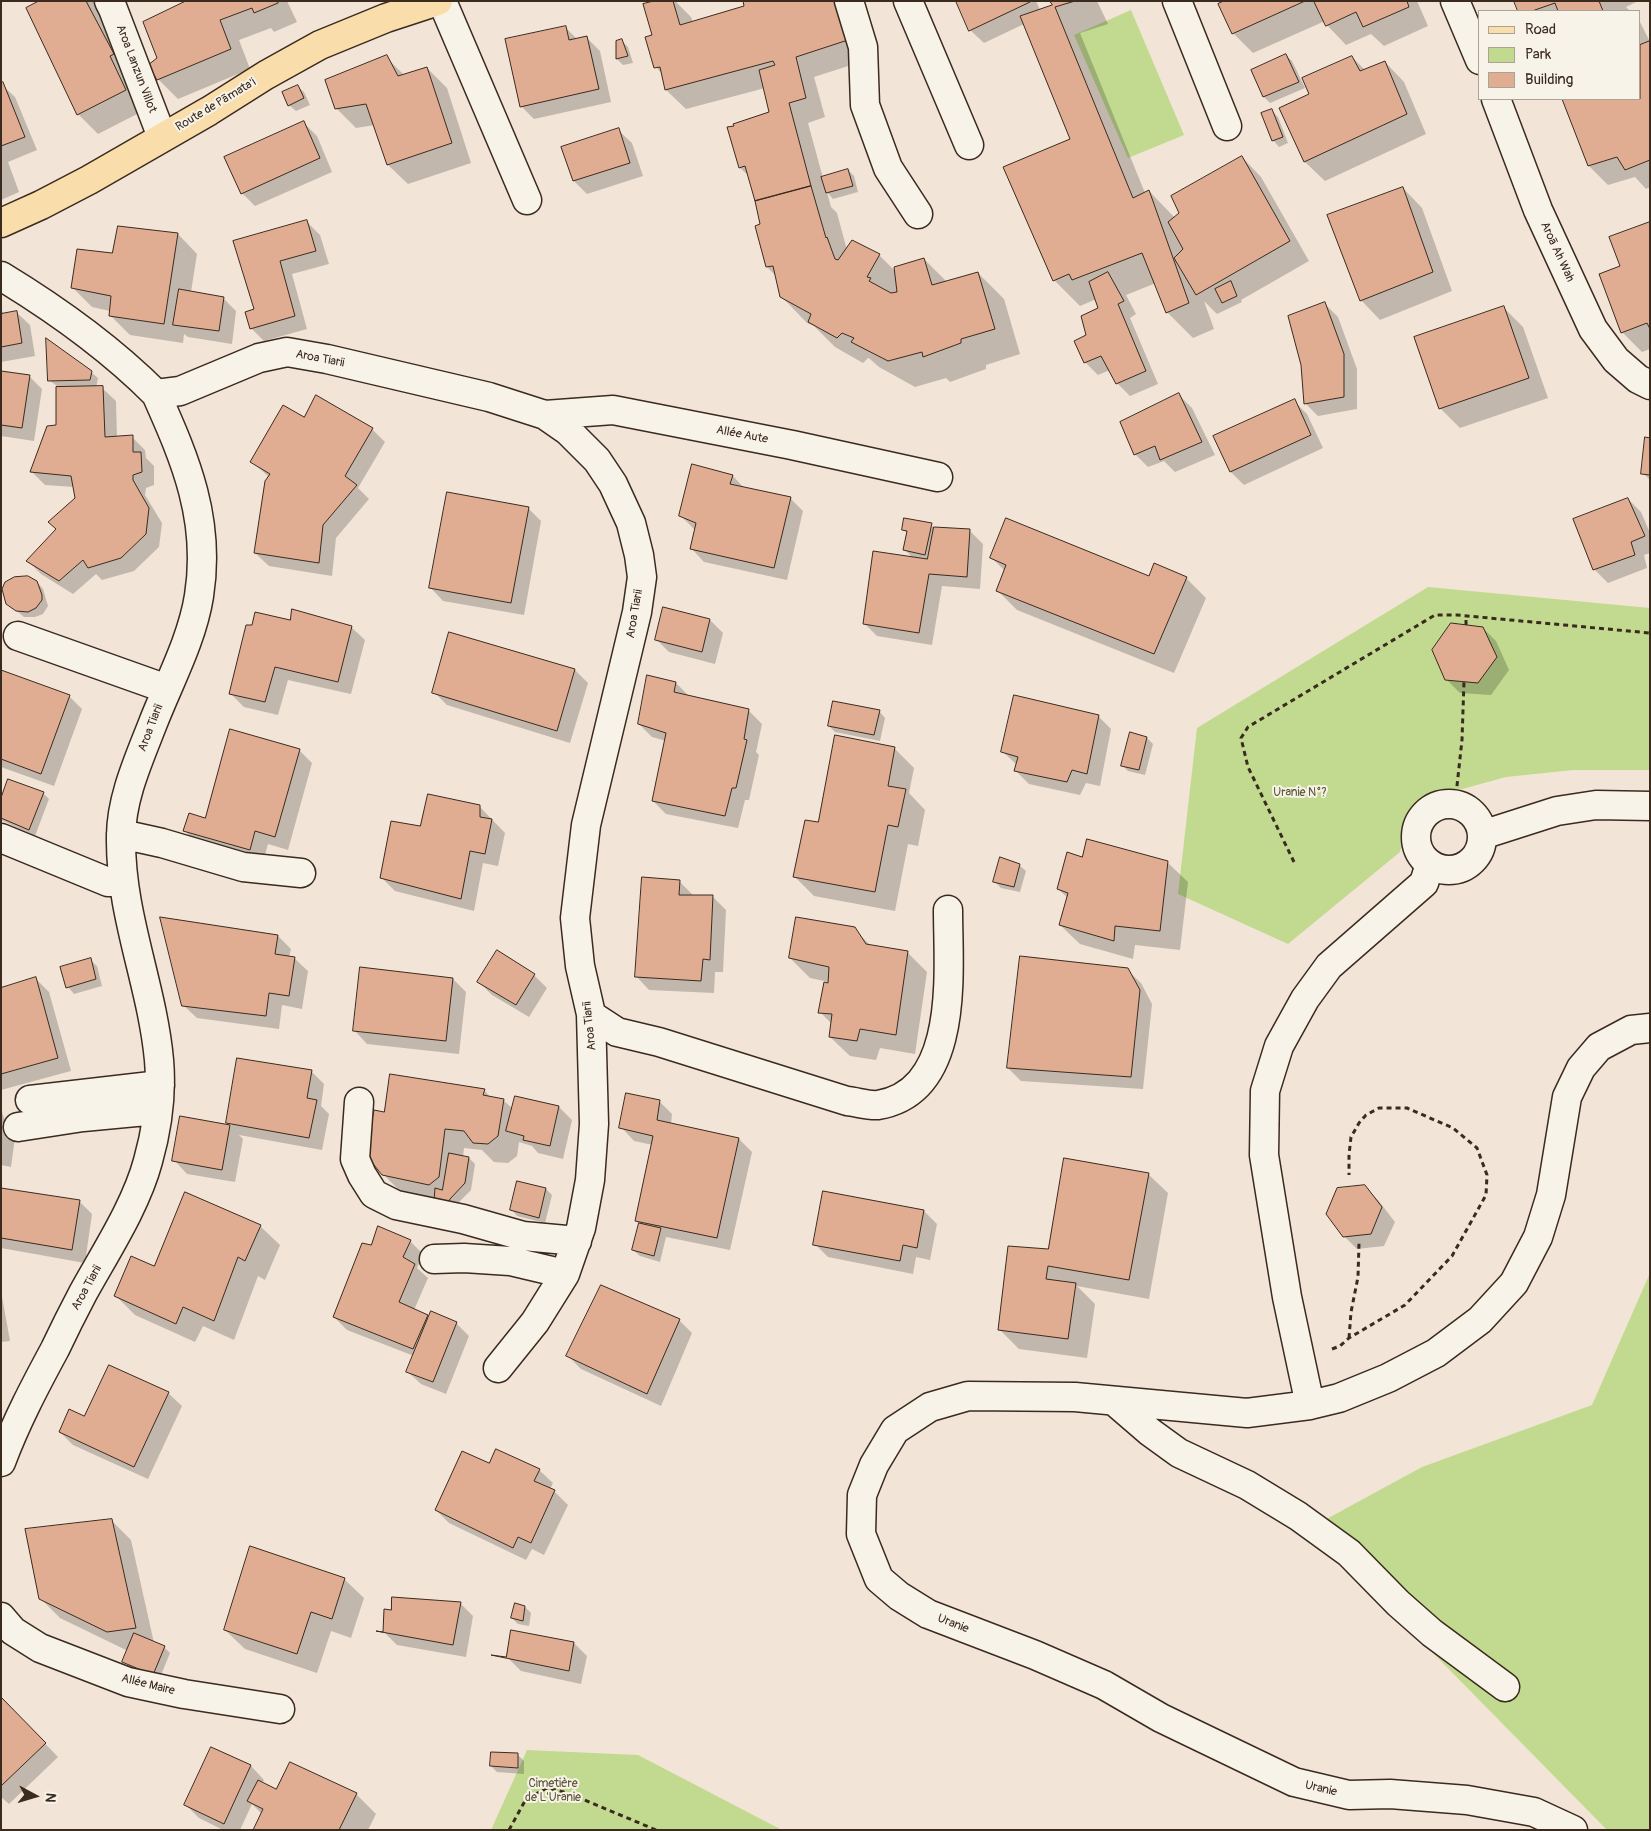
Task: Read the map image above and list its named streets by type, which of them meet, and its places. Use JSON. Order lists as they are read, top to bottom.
{
  "streets": {
    "main road": ["Route de Pāmata'i"],
    "street": [
      "Aroa Lanzun Villot",
      "Aroā Ah Wah",
      "Aroa Tiarii",
      "Allée Aute",
      "Uranie",
      "Allée Maire"
    ]
  },
  "crossings": [
    ["Aroa Lanzun Villot", "Route de Pāmata'i"],
    ["Aroa Tiarii", "Allée Aute"]
  ],
  "parks": ["Uranie N°?", "Cimetière de L'Uranie"],
  "legend": ["Road", "Park", "Building"],
  "north": "right"
}
